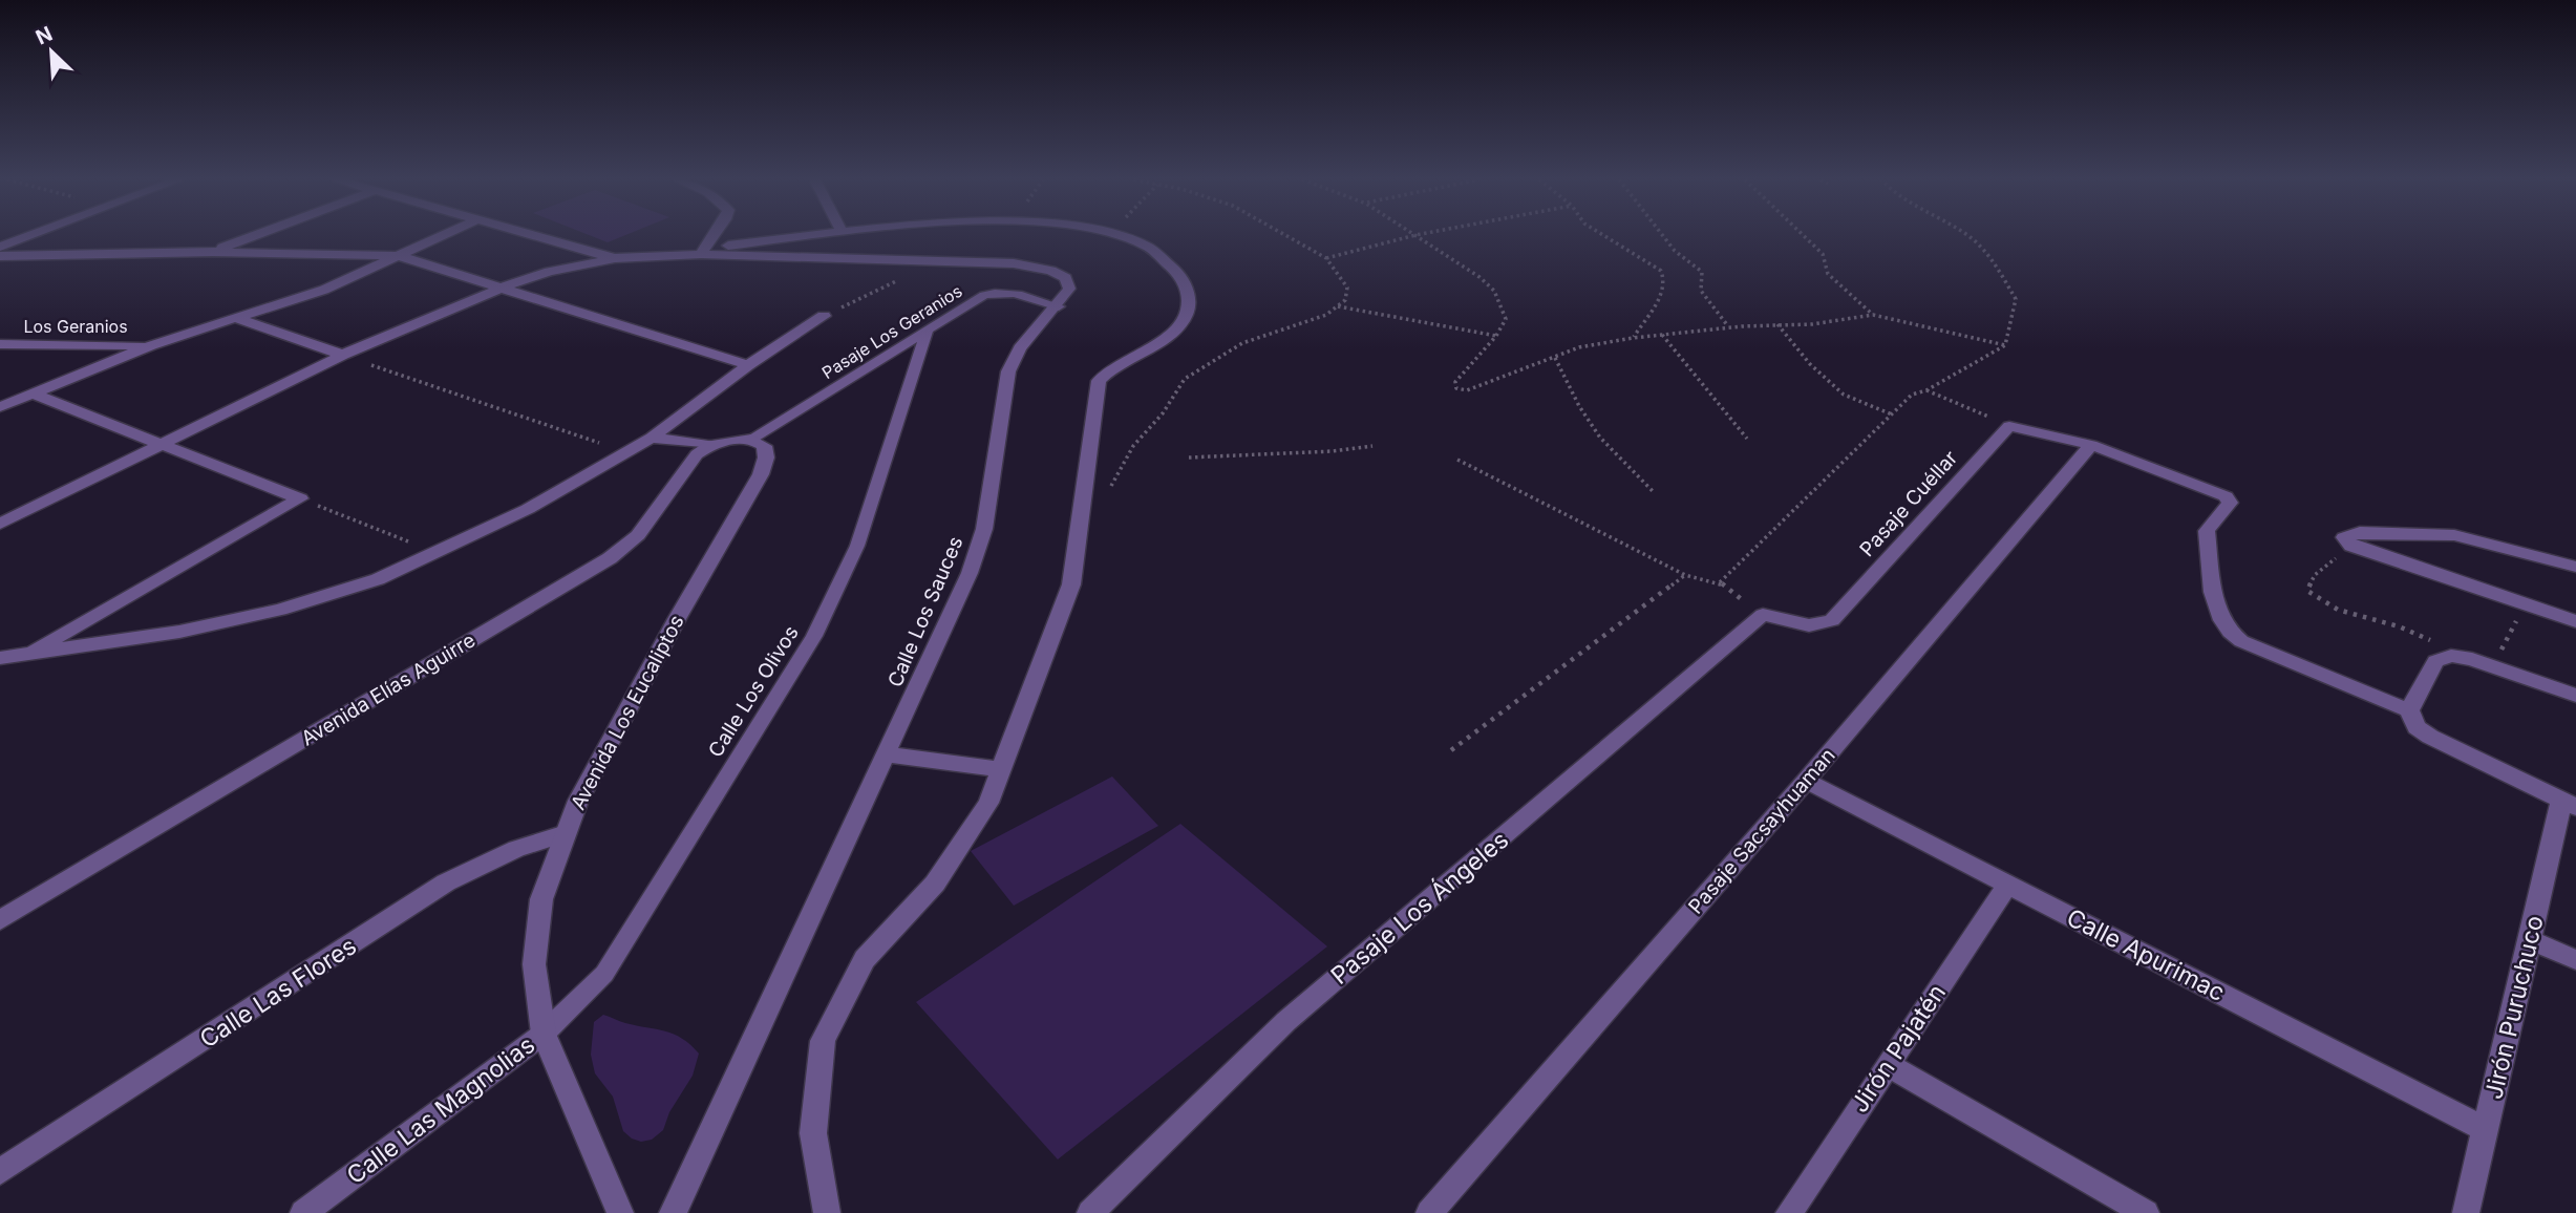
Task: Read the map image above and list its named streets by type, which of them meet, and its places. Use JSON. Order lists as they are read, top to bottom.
{
  "streets": {
    "street": [
      "Los Geranios",
      "Pasaje Cuéllar",
      "Calle Los Sauces",
      "Avenida Elías Aguirre",
      "Avenida Los Eucaliptos",
      "Pasaje Sacsayhuaman",
      "Pasaje Los Ángeles",
      "Calle Apurimac",
      "Calle Las Flores",
      "Jirón Puruchuco",
      "Jirón Pajatén",
      "Calle Las Magnolias"
    ],
    "lane": ["Pasaje Los Geranios", "Calle Los Olivos"]
  },
  "crossings": [
    ["Pasaje Los Geranios", "Calle Los Sauces"],
    ["Pasaje Los Geranios", "Calle Los Olivos"],
    ["Pasaje Los Geranios", "Avenida Los Eucaliptos"],
    ["Pasaje Cuéllar", "Pasaje Los Ángeles"],
    ["Calle Los Olivos", "Avenida Los Eucaliptos"],
    ["Calle Los Olivos", "Calle Las Magnolias"],
    ["Avenida Los Eucaliptos", "Calle Las Flores"],
    ["Avenida Los Eucaliptos", "Calle Las Magnolias"],
    ["Pasaje Sacsayhuaman", "Calle Apurimac"],
    ["Calle Apurimac", "Jirón Puruchuco"],
    ["Calle Apurimac", "Jirón Pajatén"]
  ],
  "north": "top left"
}
